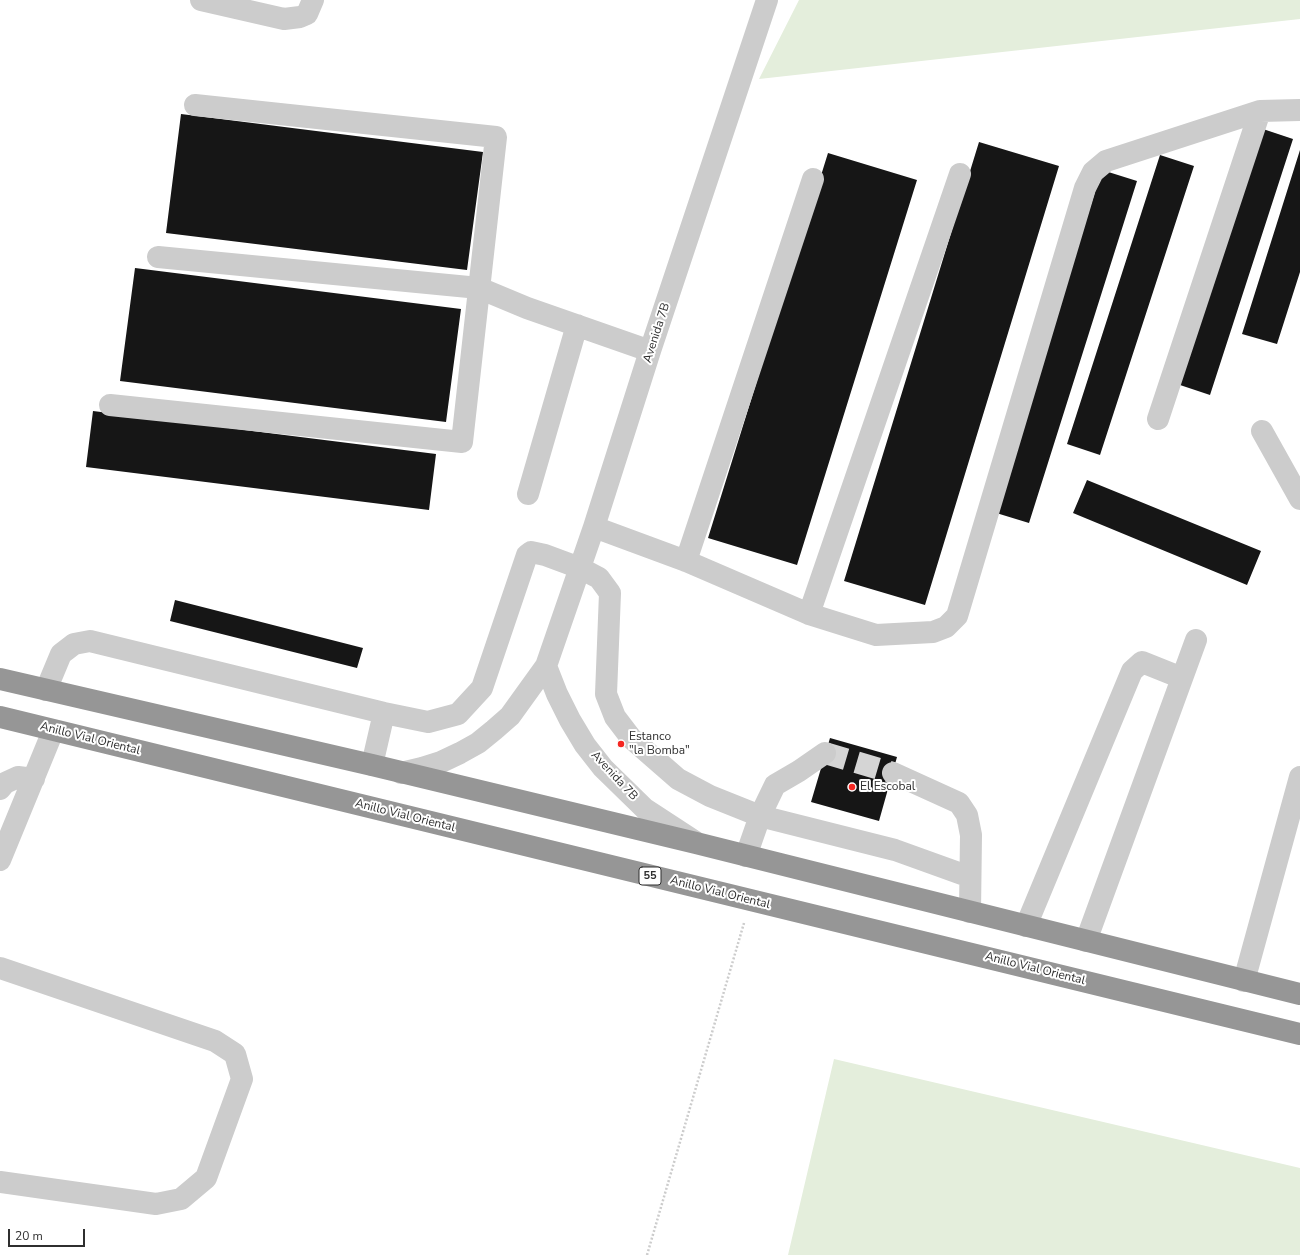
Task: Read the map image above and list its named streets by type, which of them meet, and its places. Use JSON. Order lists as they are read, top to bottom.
{
  "streets": {
    "highway": ["Anillo Vial Oriental", "55"],
    "street": ["Avenida 7B"]
  },
  "places": ["Estanco \"la Bomba\"", "El Escobal"],
  "scale_bar": "20 m"
}
